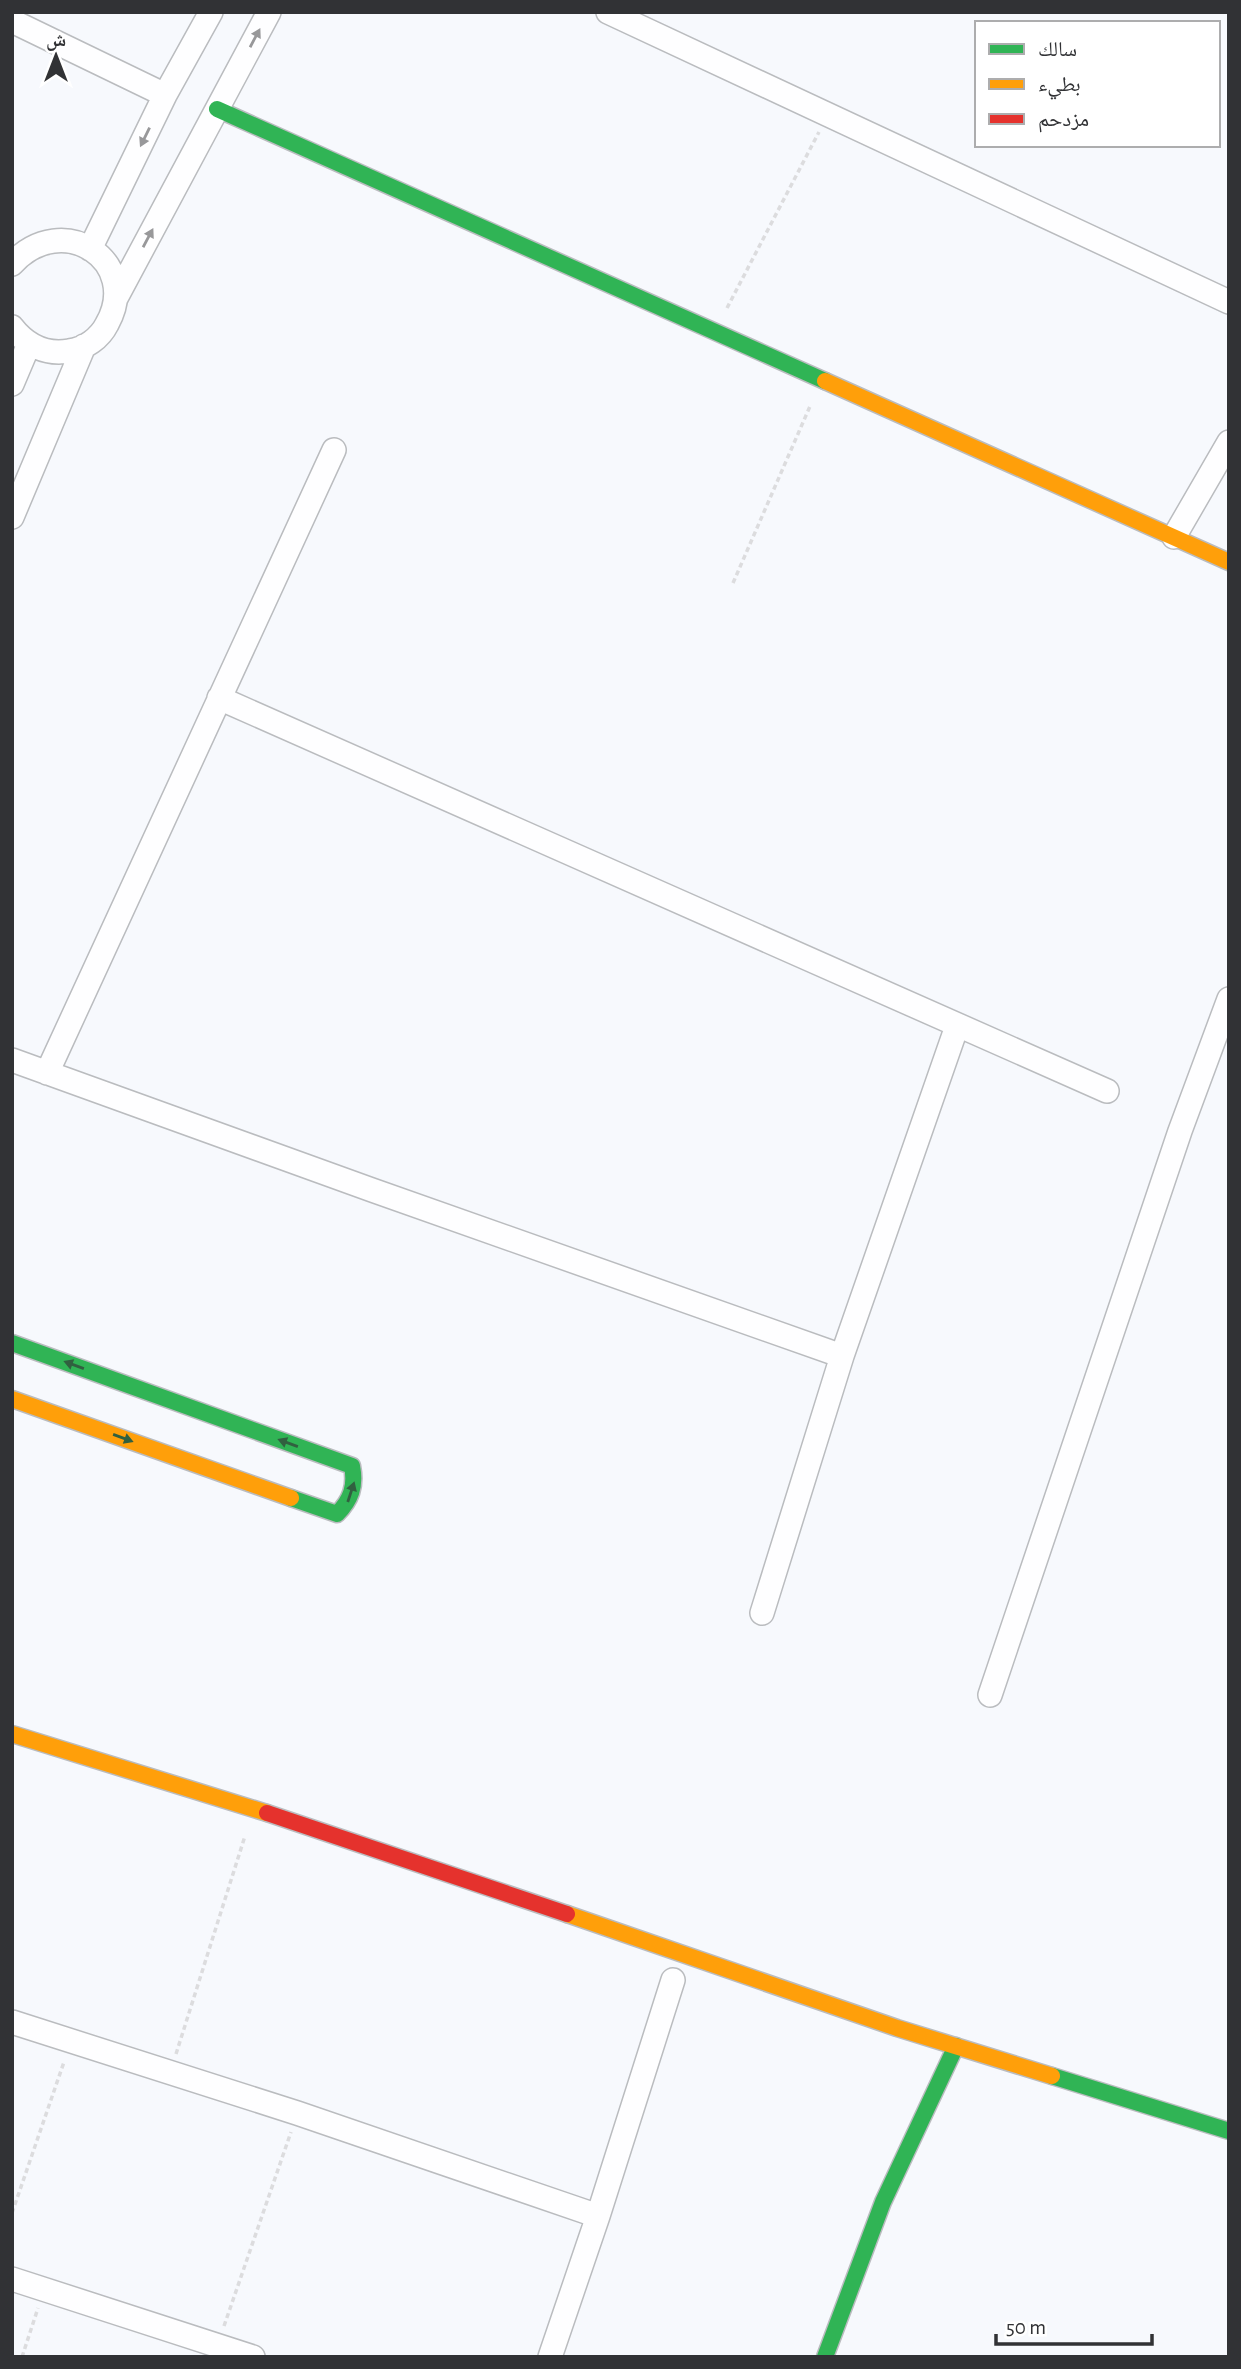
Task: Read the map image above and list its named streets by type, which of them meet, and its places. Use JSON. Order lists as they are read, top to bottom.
{
  "legend": ["سالك", "بطيء", "مزدحم"],
  "scale_bar": "50 m",
  "north": "top"
}
